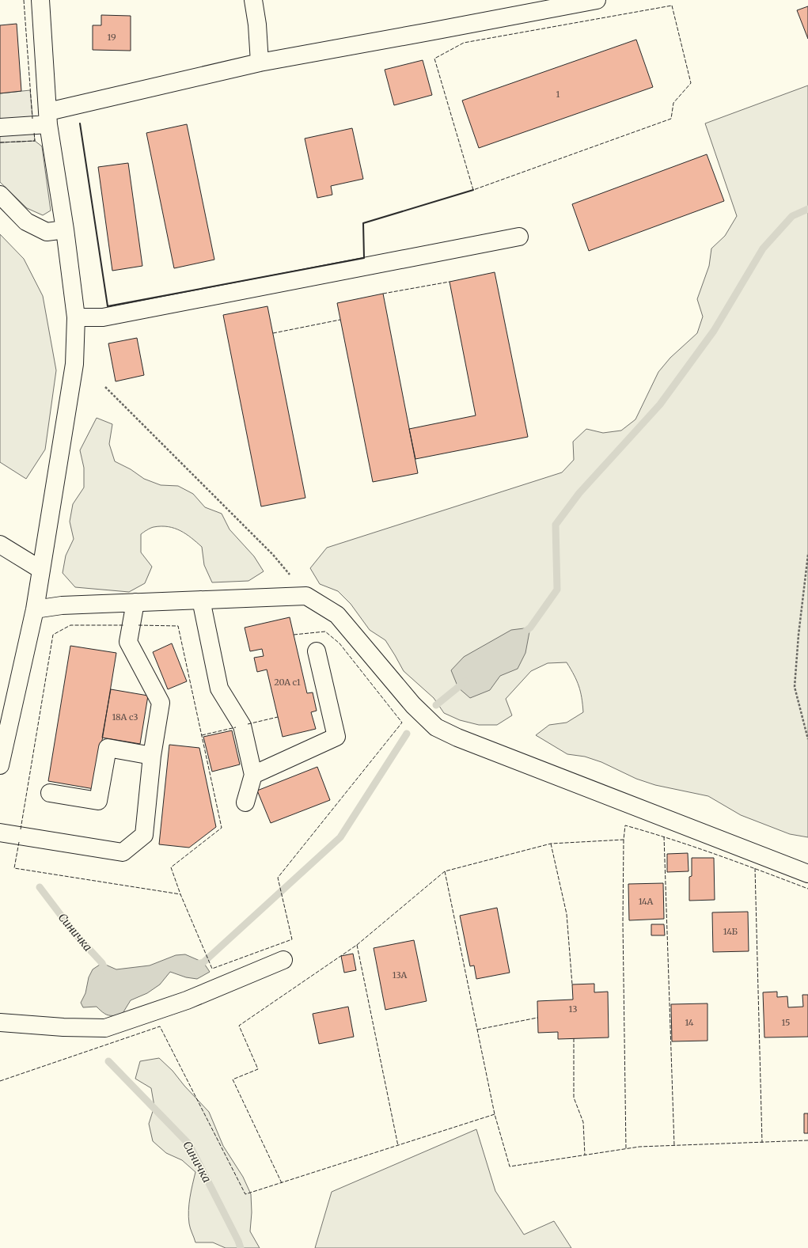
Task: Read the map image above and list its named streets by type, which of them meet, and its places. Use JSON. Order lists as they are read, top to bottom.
{
  "water": ["Синичка"],
  "house_numbers": [
    "19",
    "1",
    "20А с1",
    "18А с3",
    "14А",
    "14Б",
    "13А",
    "13",
    "14",
    "15"
  ]
}
